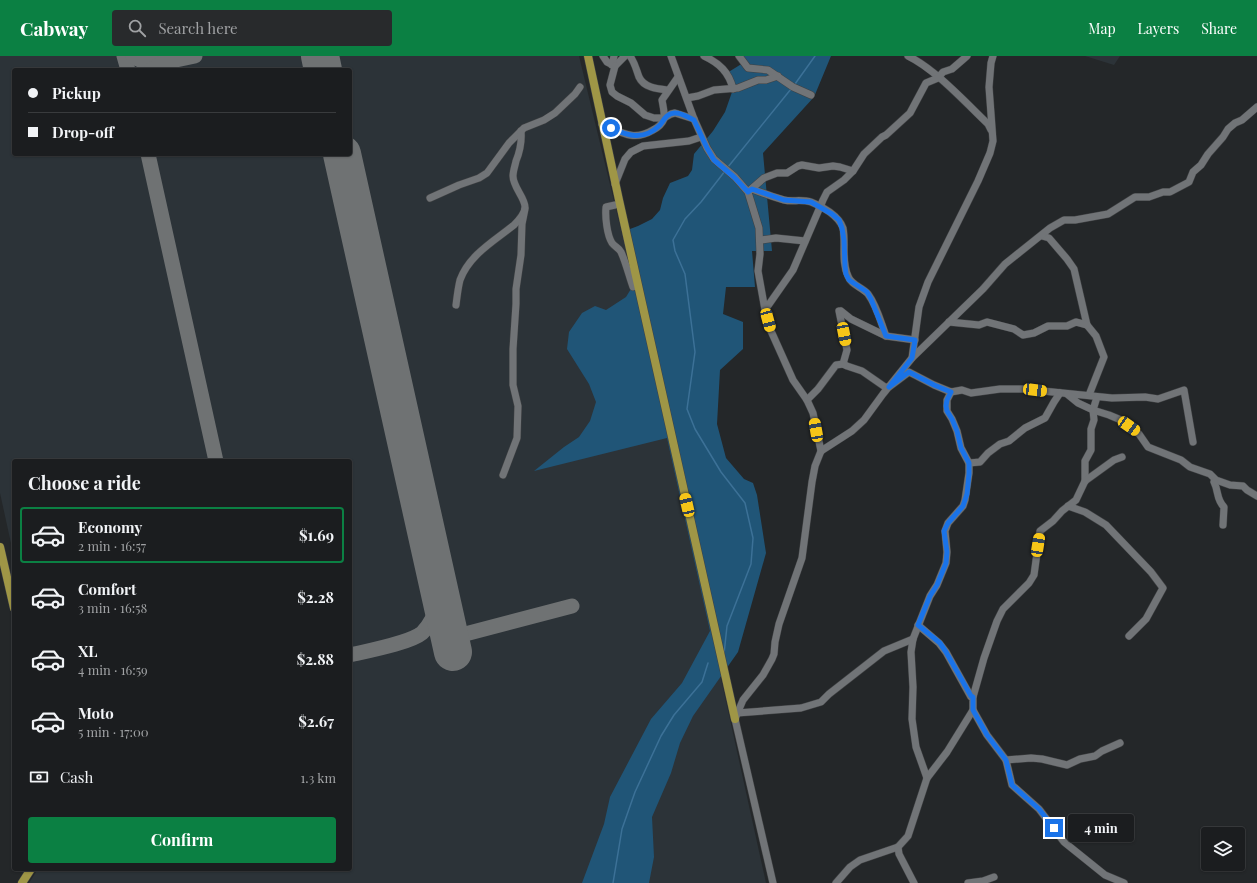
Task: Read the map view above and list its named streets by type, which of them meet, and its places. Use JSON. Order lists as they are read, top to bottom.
{
  "page": {
    "header": "Cabway",
    "search": "Search here",
    "nav": ["Map", "Layers", "Share"],
    "banner": ["Pickup", "Drop-off"],
    "heading": "Choose a ride",
    "list": [
      {
        "name": "Economy",
        "note": "2 min · 16:57",
        "value": "$1.69"
      },
      {
        "name": "Comfort",
        "note": "3 min · 16:58",
        "value": "$2.28"
      },
      {
        "name": "XL",
        "note": "4 min · 16:59",
        "value": "$2.88"
      },
      {
        "name": "Moto",
        "note": "5 min · 17:00",
        "value": "$2.67"
      }
    ],
    "pay": ["Cash", "1.3 km"],
    "buttons": "Confirm",
    "bubble": "4 min"
  }
}
